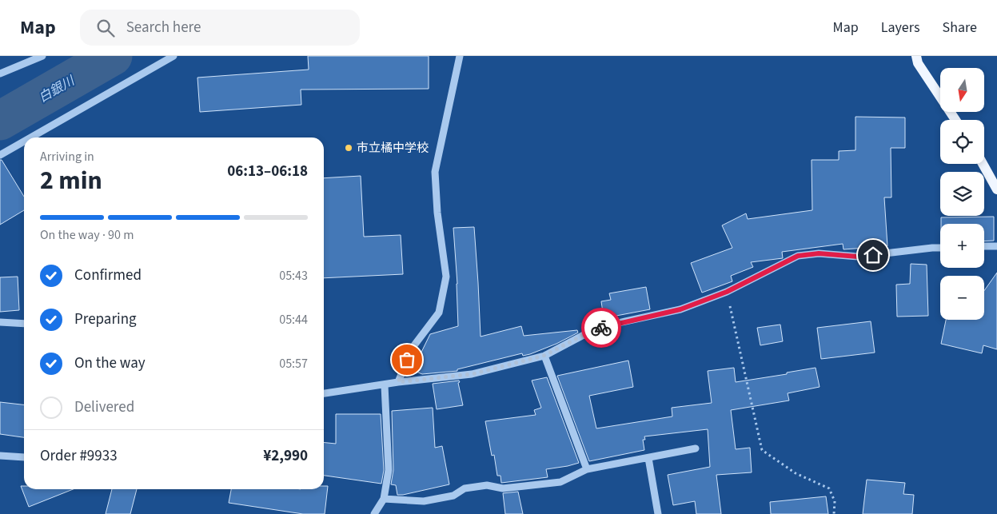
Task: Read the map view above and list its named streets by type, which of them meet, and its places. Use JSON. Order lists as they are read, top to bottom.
{
  "water": ["白銀川"],
  "places": ["市立橘中学校"],
  "north": "bottom",
  "page": {
    "header": "Map",
    "search": "Search here",
    "nav": ["Map", "Layers", "Share"],
    "map_buttons": ["+", "−"],
    "heading": ["2 min", "Arriving in", "06:13–06:18"],
    "panel": ["Order #9933", "¥2,990"],
    "bar": "On the way · 90 m",
    "list": [
      ["Confirmed", "05:43"],
      ["Preparing", "05:44"],
      ["On the way", "05:57"],
      "Delivered"
    ]
  }
}
